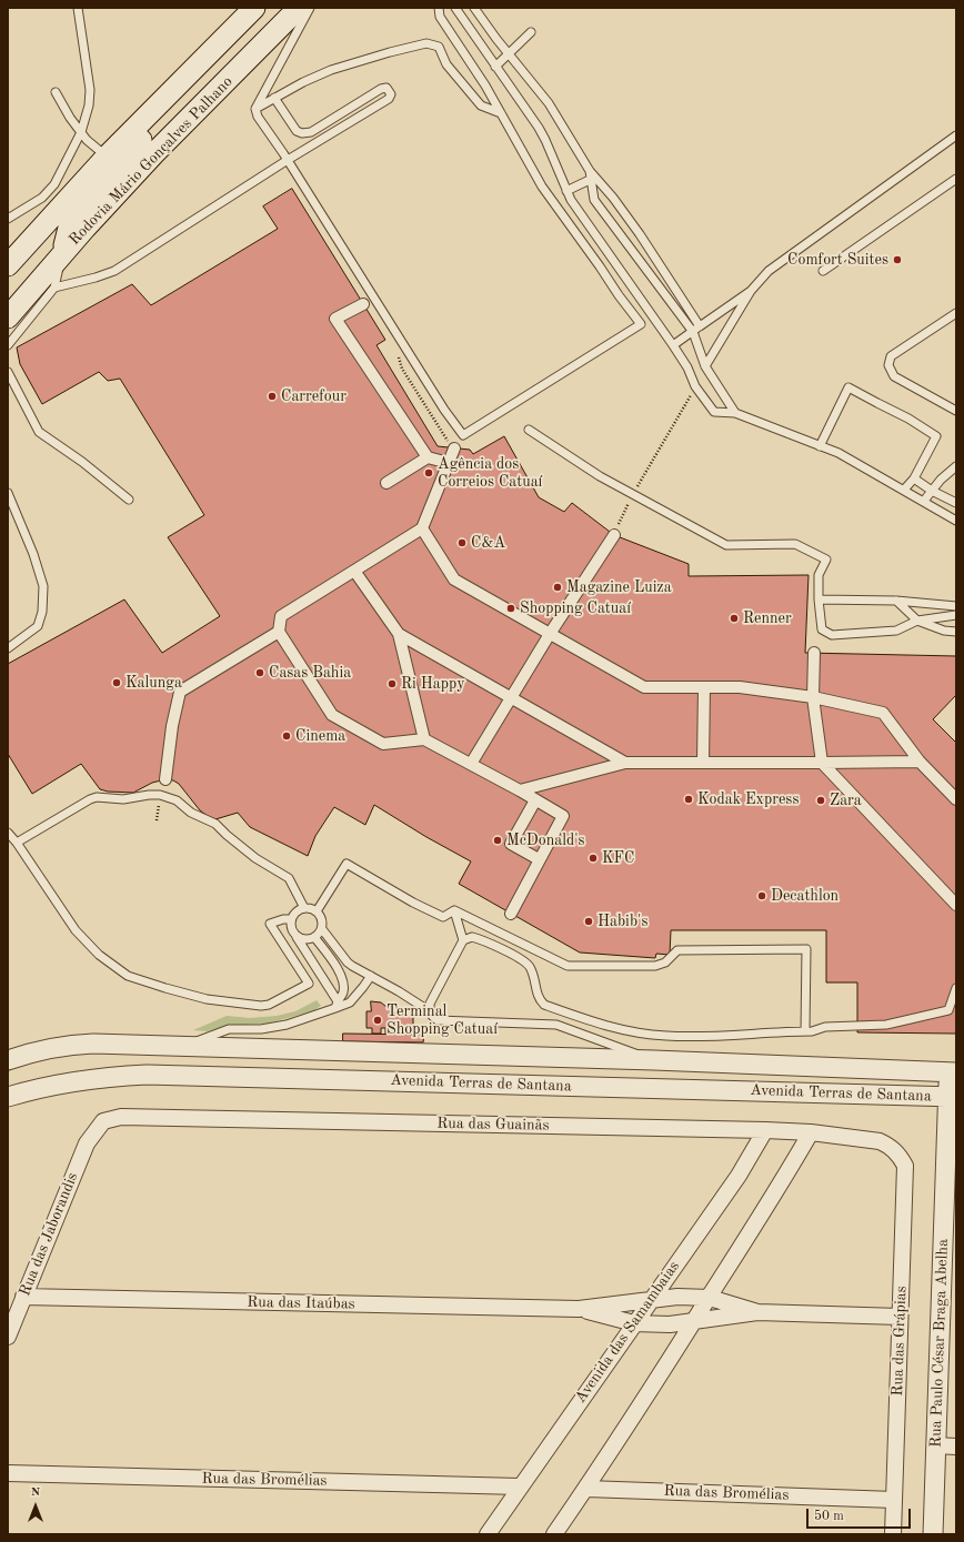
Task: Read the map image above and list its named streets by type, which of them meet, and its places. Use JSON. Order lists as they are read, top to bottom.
{
  "streets": {
    "main road": ["Rodovia Mário Gonçalves Palhano"],
    "street": [
      "Avenida Terras de Santana",
      "Rua das Guainãs",
      "Rua das Jaborandis",
      "Rua das Itaúbas",
      "Avenida das Samambaias",
      "Rua das Grápias",
      "Rua Paulo César Braga Abelha",
      "Rua das Bromélias"
    ]
  },
  "crossings": [
    ["Avenida Terras de Santana", "Rua Paulo César Braga Abelha"],
    ["Rua das Guainãs", "Rua das Jaborandis"],
    ["Rua das Guainãs", "Avenida das Samambaias"],
    ["Rua das Guainãs", "Rua das Grápias"],
    ["Rua das Jaborandis", "Rua das Itaúbas"],
    ["Rua das Itaúbas", "Avenida das Samambaias"],
    ["Rua das Itaúbas", "Rua das Grápias"],
    ["Avenida das Samambaias", "Rua das Bromélias"],
    ["Rua das Grápias", "Rua das Bromélias"]
  ],
  "places": [
    "Comfort Suites",
    "Carrefour",
    "Agência dos Correios Catuaí",
    "C&A",
    "Magazine Luiza",
    "Shopping Catuaí",
    "Renner",
    "Casas Bahia",
    "Kalunga",
    "Ri Happy",
    "Cinema",
    "Kodak Express",
    "Zara",
    "McDonald's",
    "KFC",
    "Decathlon",
    "Habib's",
    "Terminal Shopping Catuaí"
  ],
  "scale_bar": "50 m",
  "north": "top"
}
